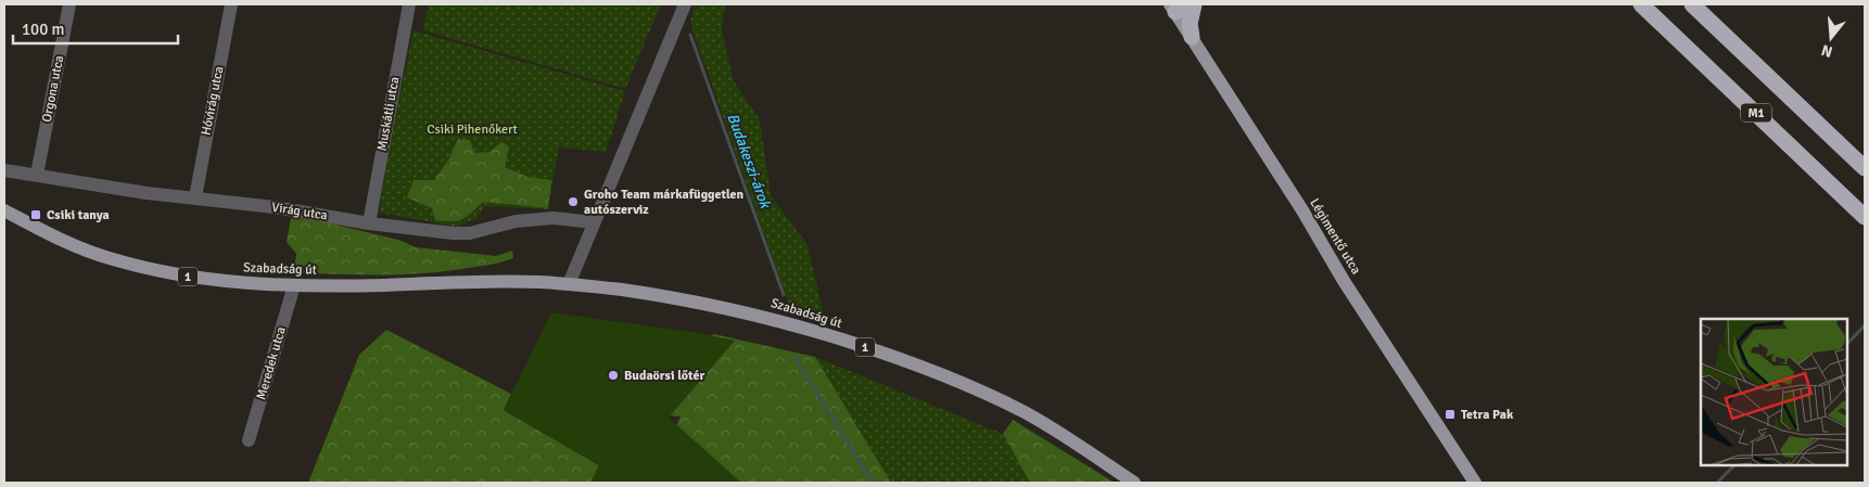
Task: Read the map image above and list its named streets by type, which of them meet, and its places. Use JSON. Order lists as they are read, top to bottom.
{
  "streets": {
    "highway": ["M1"],
    "main road": ["Légimentő utca", "Szabadság út", "1"],
    "street": [
      "Orgona utca",
      "Hóvirág utca",
      "Muskátli utca",
      "Virág utca",
      "Meredek utca"
    ]
  },
  "crossings": [
    ["Orgona utca", "Virág utca"],
    ["Hóvirág utca", "Virág utca"],
    ["Muskátli utca", "Virág utca"],
    ["Szabadság út", "Meredek utca"]
  ],
  "water": ["Budakeszi-árok"],
  "parks": ["Csiki Pihenőkert"],
  "places": {
    "other": ["Groho Team márkafüggetlen autószerviz", "Budaörsi lőtér"],
    "transit": ["Csiki tanya", "Tetra Pak"]
  },
  "scale_bar": "100 m",
  "north": "bottom"
}
